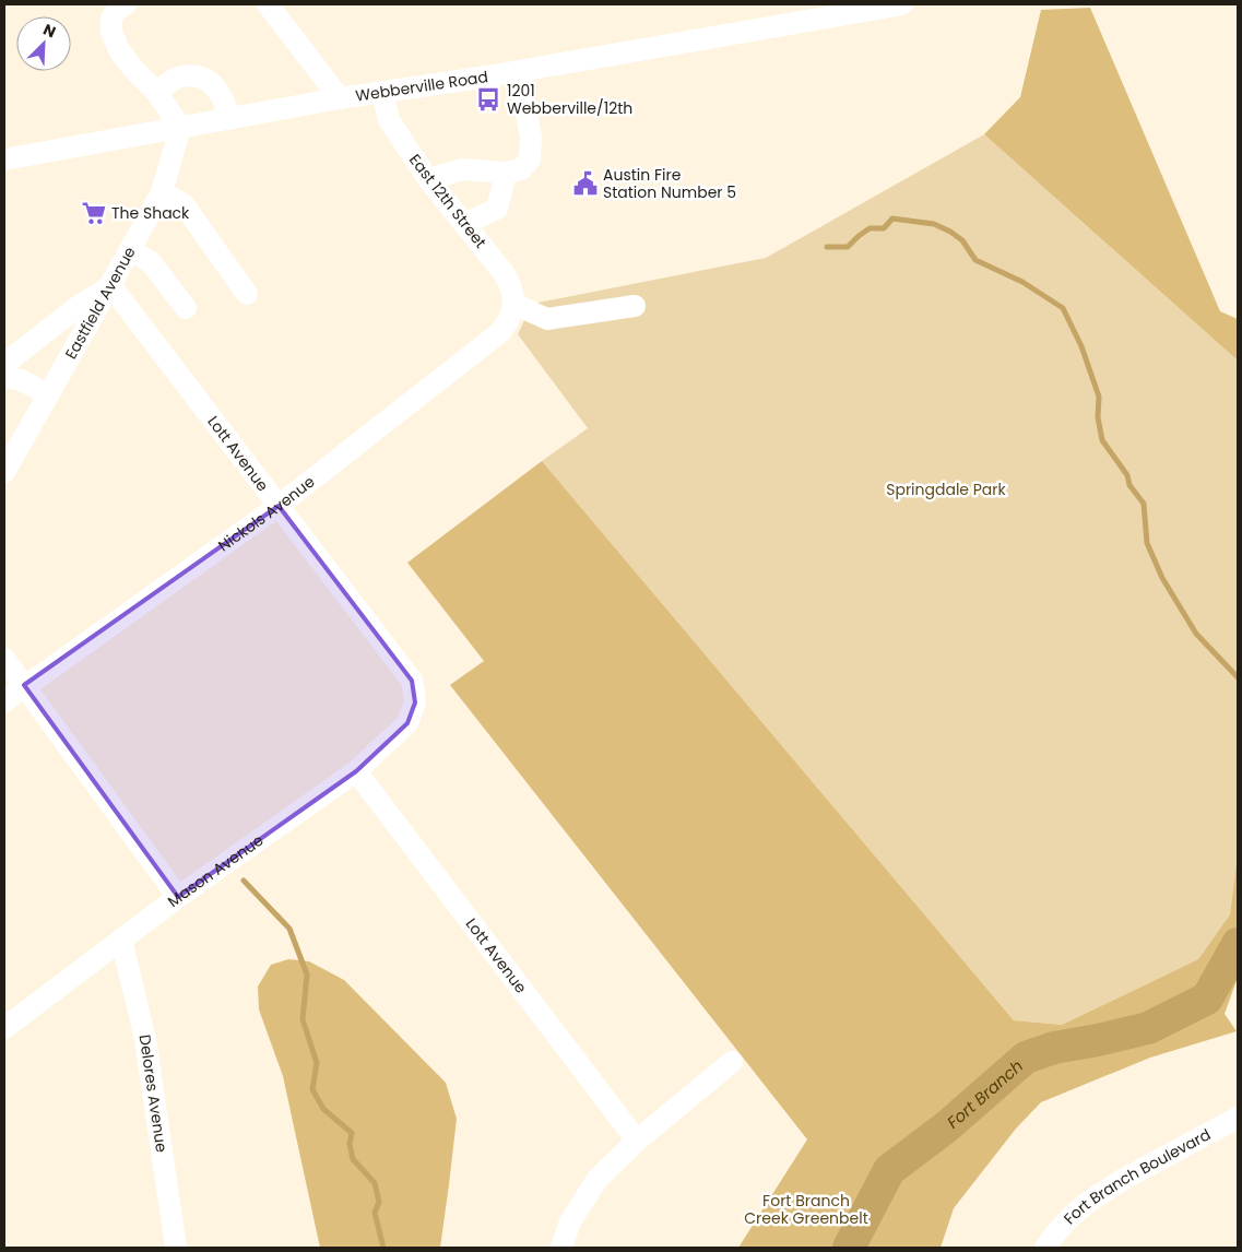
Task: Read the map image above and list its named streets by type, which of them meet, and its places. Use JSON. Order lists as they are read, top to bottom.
{
  "streets": {
    "street": [
      "Webberville Road",
      "East 12th Street",
      "Eastfield Avenue",
      "Lott Avenue",
      "Nickols Avenue",
      "Mason Avenue",
      "Delores Avenue",
      "Fort Branch Boulevard"
    ]
  },
  "crossings": [
    ["Webberville Road", "East 12th Street"],
    ["Webberville Road", "Eastfield Avenue"],
    ["East 12th Street", "Nickols Avenue"],
    ["Eastfield Avenue", "Lott Avenue"],
    ["Lott Avenue", "Nickols Avenue"],
    ["Lott Avenue", "Mason Avenue"],
    ["Mason Avenue", "Delores Avenue"]
  ],
  "water": ["Fort Branch"],
  "parks": ["Springdale Park", "Fort Branch Creek Greenbelt"],
  "places": {
    "bus stop": ["1201 Webberville/12th"],
    "public building": ["Austin Fire Station Number 5"],
    "supermarket": ["The Shack"]
  },
  "north": "top right"
}
